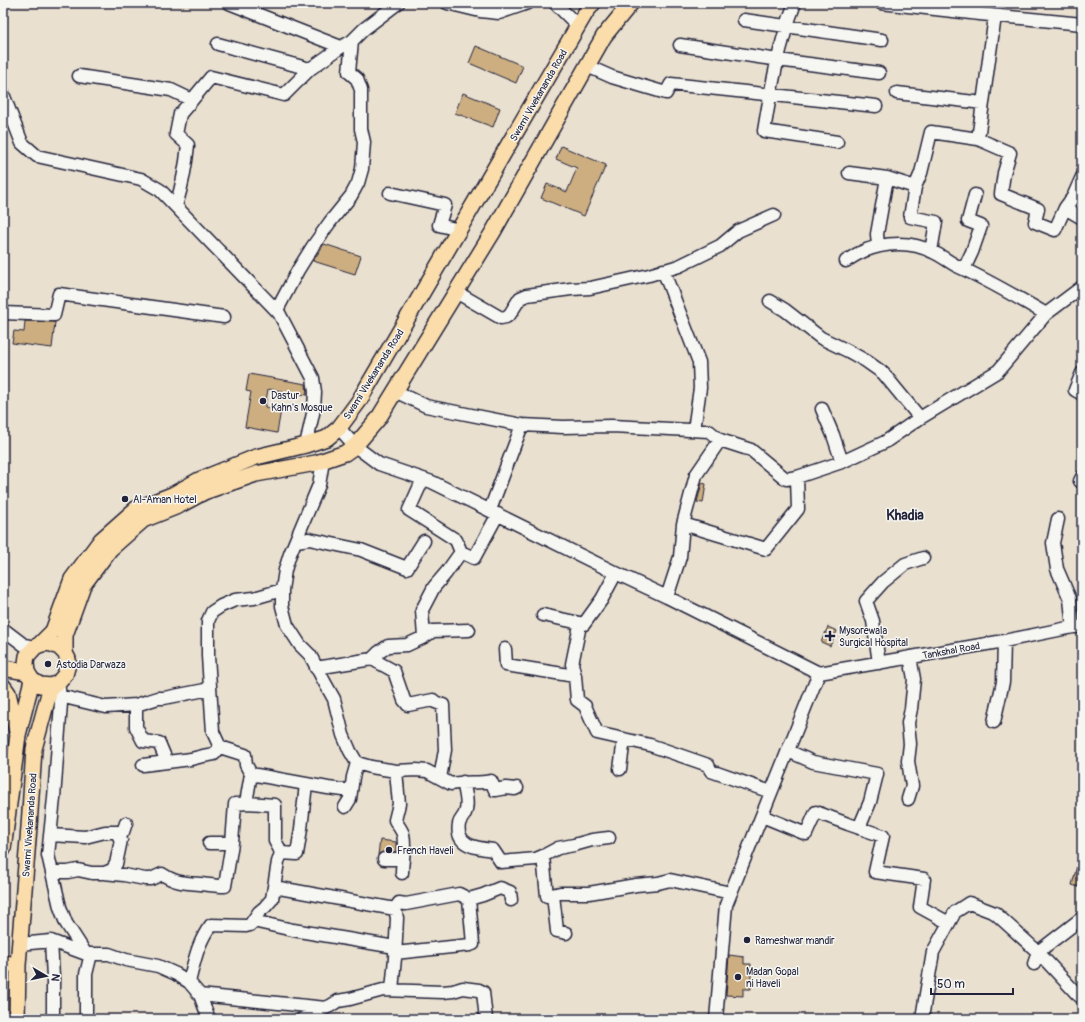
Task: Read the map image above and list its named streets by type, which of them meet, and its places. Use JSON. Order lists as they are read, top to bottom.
{
  "streets": {
    "main road": ["Swami Vivekananda Road"],
    "street": ["Tankshal Road"]
  },
  "districts": ["Khadia"],
  "places": {
    "other": [
      "Dastur Kahn's Mosque",
      "Al-Aman Hotel",
      "Astodia Darwaza",
      "French Haveli",
      "Rameshwar mandir",
      "Madan Gopal ni Haveli"
    ],
    "health": ["Mysorewala Surgical Hospital"]
  },
  "scale_bar": "50 m",
  "north": "right"
}
